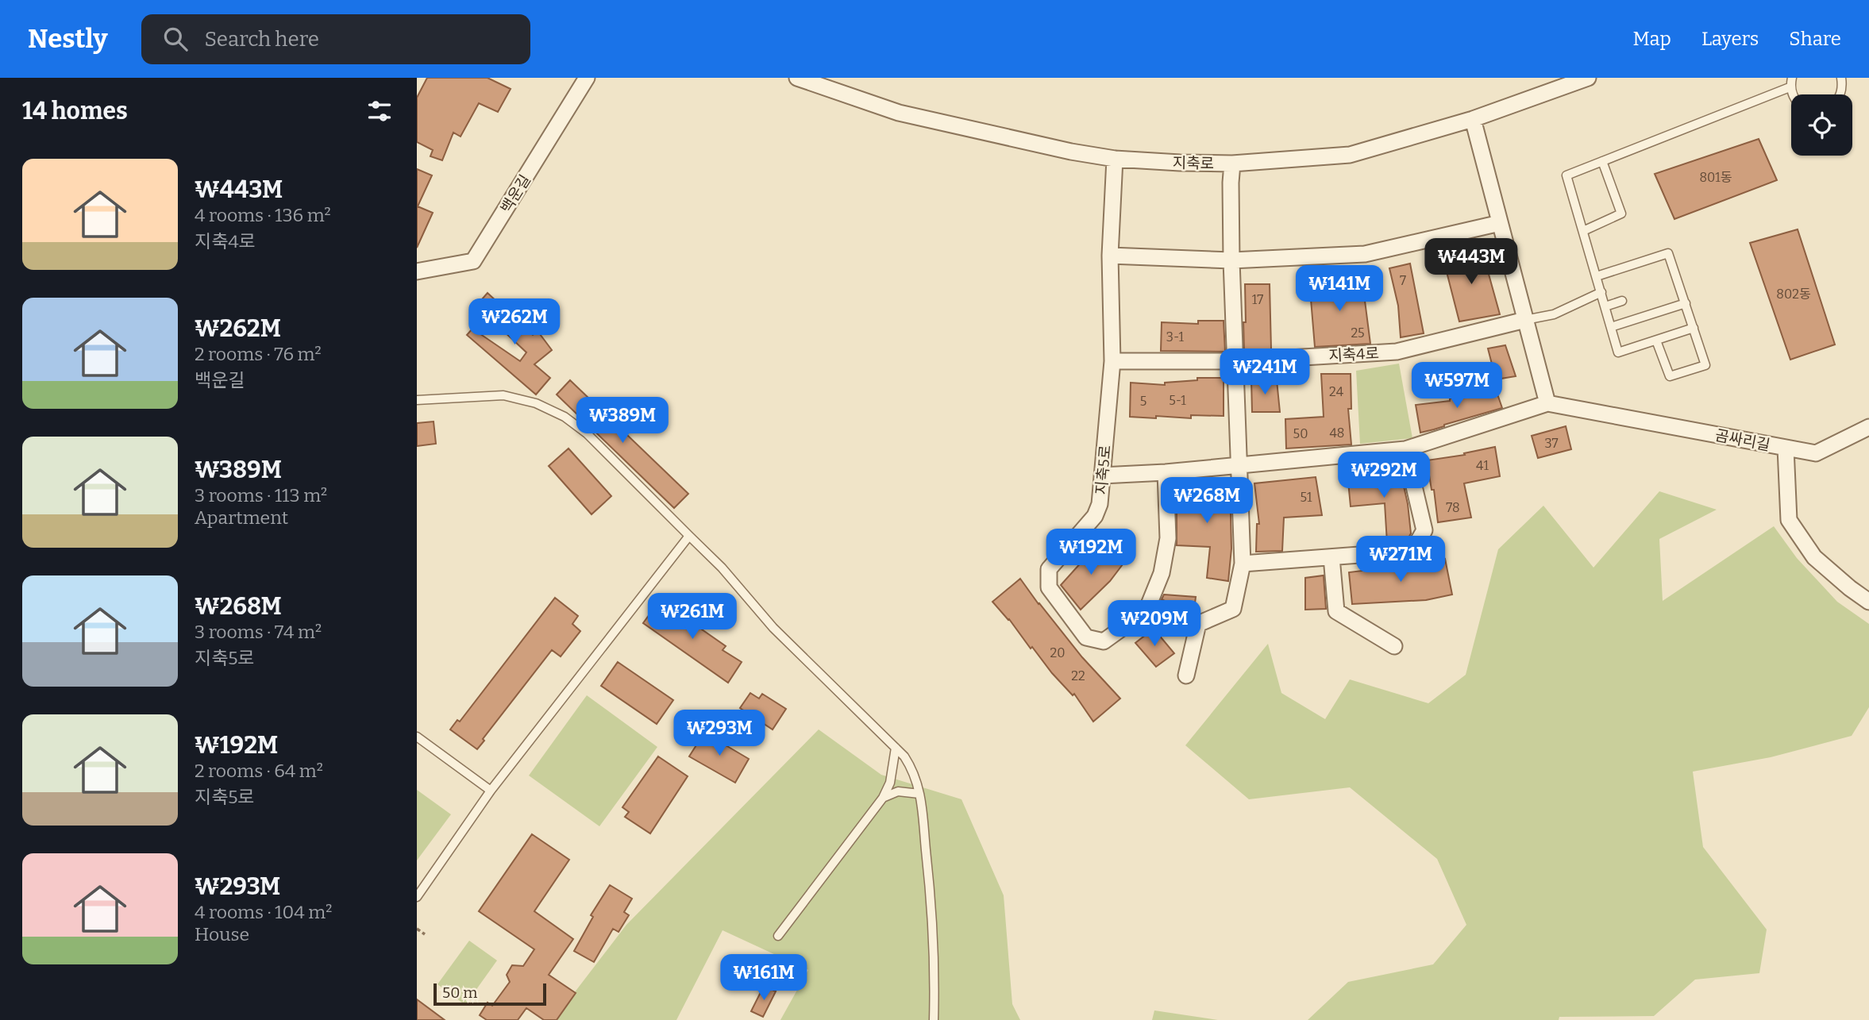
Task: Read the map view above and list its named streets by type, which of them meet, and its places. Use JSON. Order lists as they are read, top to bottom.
{
  "streets": {
    "street": [
      "지축로",
      "백운길",
      "지축4로",
      "곰싸리길",
      "지축5로"
    ]
  },
  "crossings": [
    ["지축로", "지축5로"],
    ["지축4로", "지축5로"]
  ],
  "house_numbers": [
    "801동",
    "7",
    "802동",
    "17",
    "25",
    "3-1",
    "24",
    "5-1",
    "5",
    "48",
    "50",
    "37",
    "41",
    "51",
    "78",
    "20",
    "22"
  ],
  "scale_bar": "50 m",
  "page": {
    "header": "Nestly",
    "search": "Search here",
    "nav": ["Map", "Layers", "Share"],
    "heading": "14 homes",
    "list": [
      {
        "name": "₩443M",
        "note": "4 rooms · 136 m² · 지축4로"
      },
      {
        "name": "₩262M",
        "note": "2 rooms · 76 m² · 백운길"
      },
      {
        "name": "₩389M",
        "note": "3 rooms · 113 m² · Apartment"
      },
      {
        "name": "₩268M",
        "note": "3 rooms · 74 m² · 지축5로"
      },
      {
        "name": "₩192M",
        "note": "2 rooms · 64 m² · 지축5로"
      },
      {
        "name": "₩293M",
        "note": "4 rooms · 104 m² · House"
      }
    ],
    "price": [
      "₩443M",
      "₩141M",
      "₩262M",
      "₩241M",
      "₩597M",
      "₩389M",
      "₩292M",
      "₩268M",
      "₩192M",
      "₩271M",
      "₩261M",
      "₩209M",
      "₩293M",
      "₩161M"
    ],
    "scale": "50 m"
  }
}
